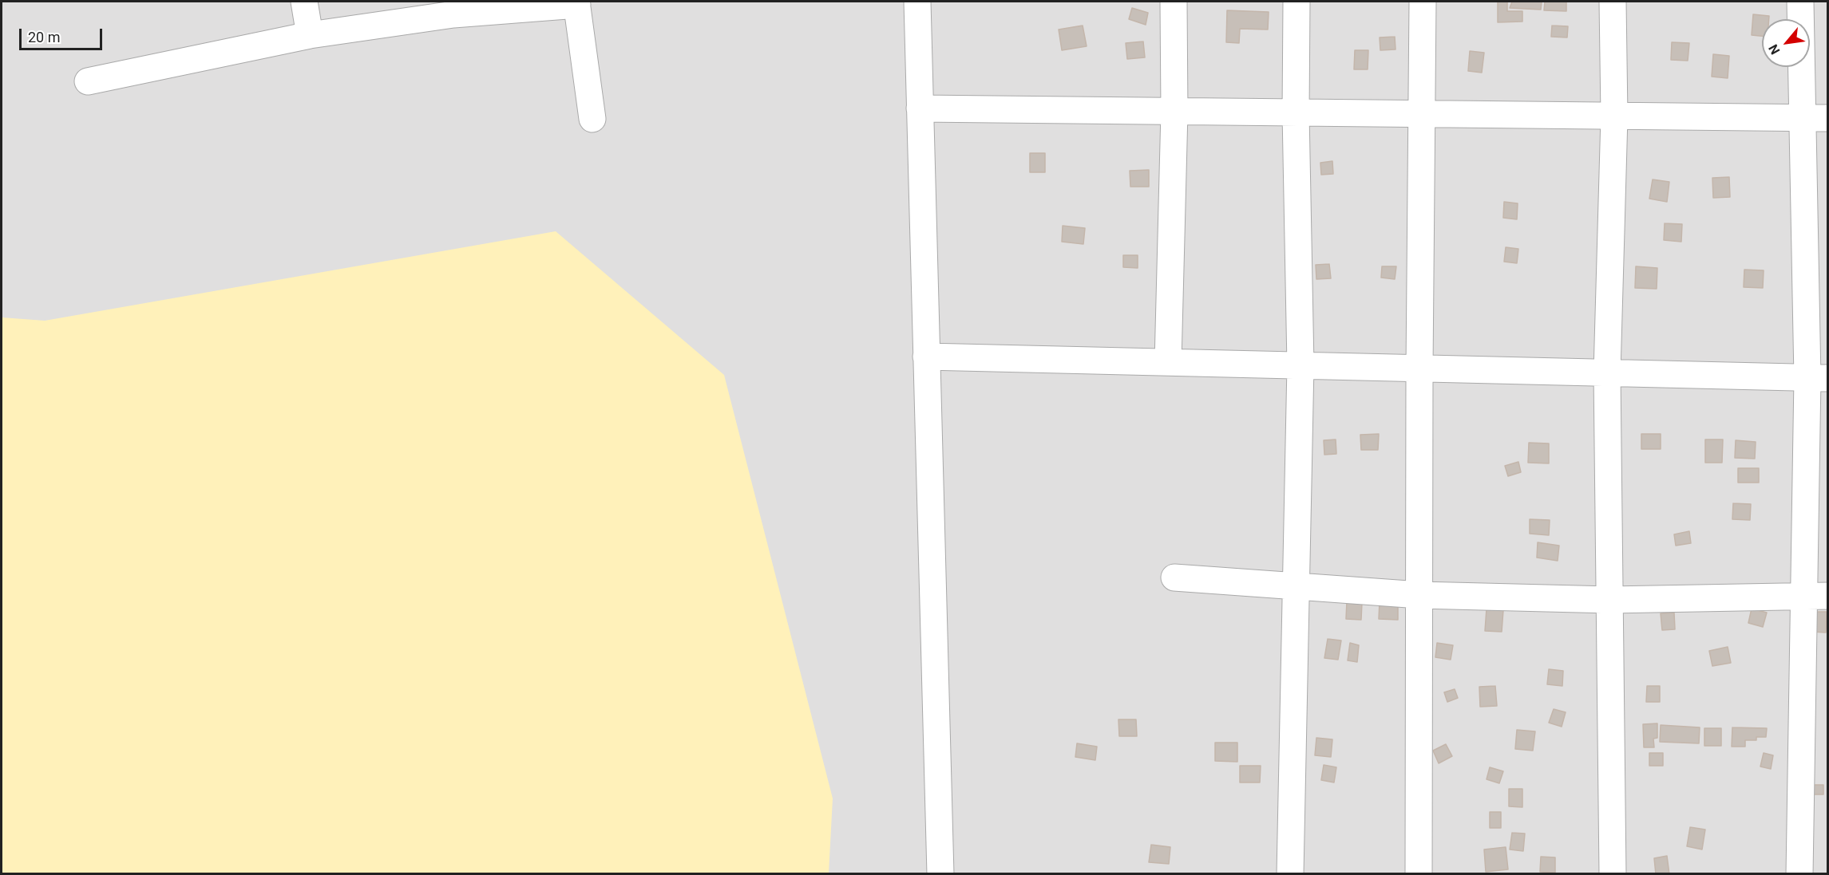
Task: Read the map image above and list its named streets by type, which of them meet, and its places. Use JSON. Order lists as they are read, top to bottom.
{
  "scale_bar": "20 m",
  "north": "bottom left"
}
